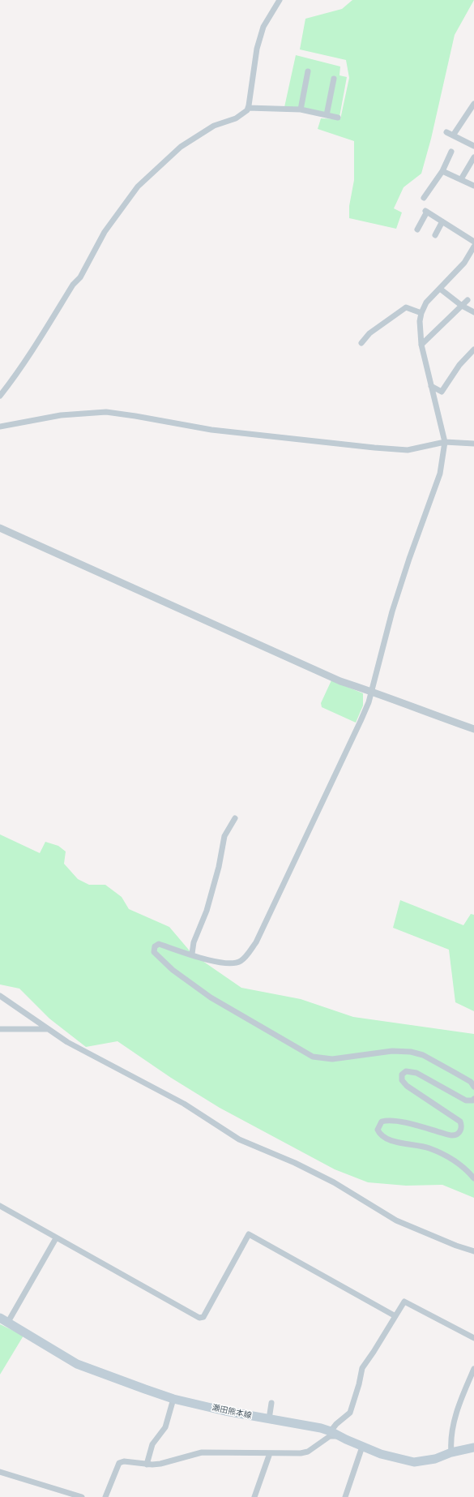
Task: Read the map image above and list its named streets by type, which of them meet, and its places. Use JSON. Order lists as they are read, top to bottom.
{
  "streets": {
    "main road": ["瀬田熊本線"]
  }
}
